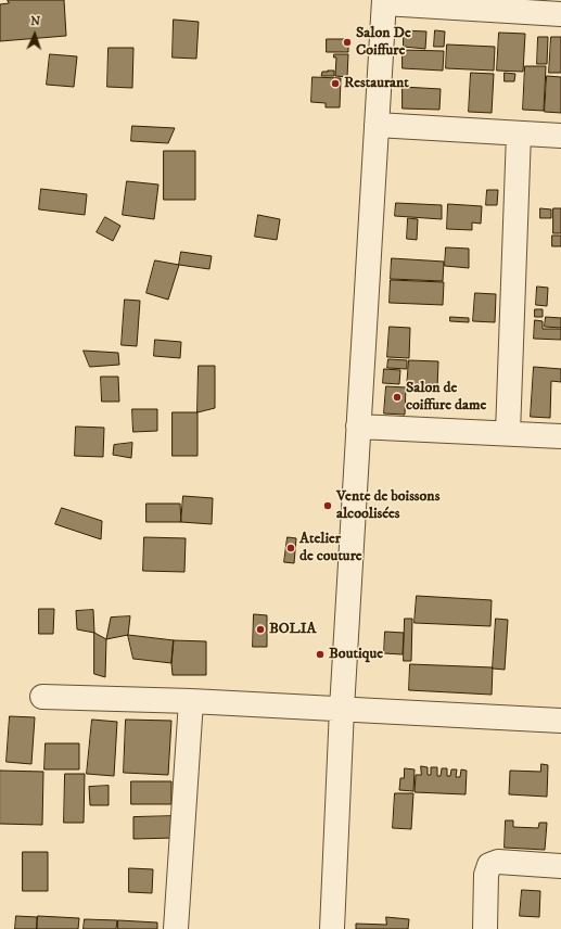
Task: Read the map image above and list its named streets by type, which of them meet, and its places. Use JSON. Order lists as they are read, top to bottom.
{
  "places": [
    "Salon De Coiffure",
    "Restaurant",
    "Salon de coiffure dame",
    "Vente de boissons alcoolisées",
    "Atelier de couture",
    "BOLIA",
    "Boutique"
  ],
  "north": "top"
}
